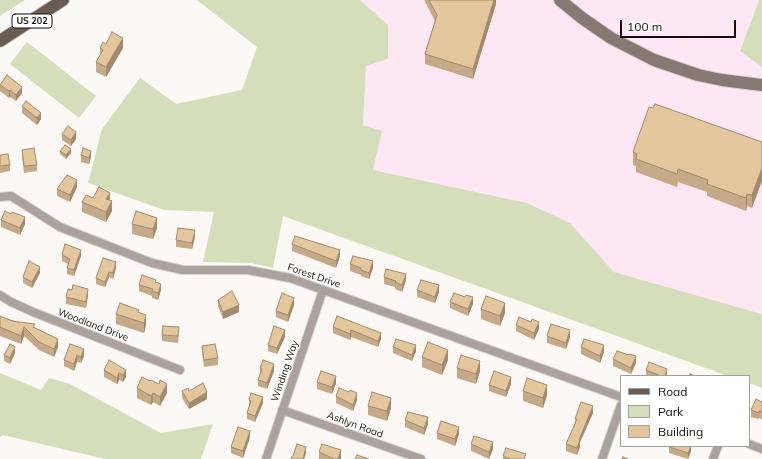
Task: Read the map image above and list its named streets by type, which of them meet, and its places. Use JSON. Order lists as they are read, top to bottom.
{
  "streets": {
    "main road": ["US 202"],
    "street": [
      "Forest Drive",
      "Woodland Drive",
      "Winding Way",
      "Ashlyn Road"
    ]
  },
  "crossings": [
    ["Forest Drive", "Winding Way"],
    ["Winding Way", "Ashlyn Road"]
  ],
  "legend": ["Road", "Park", "Building"],
  "scale_bar": "100 m"
}
